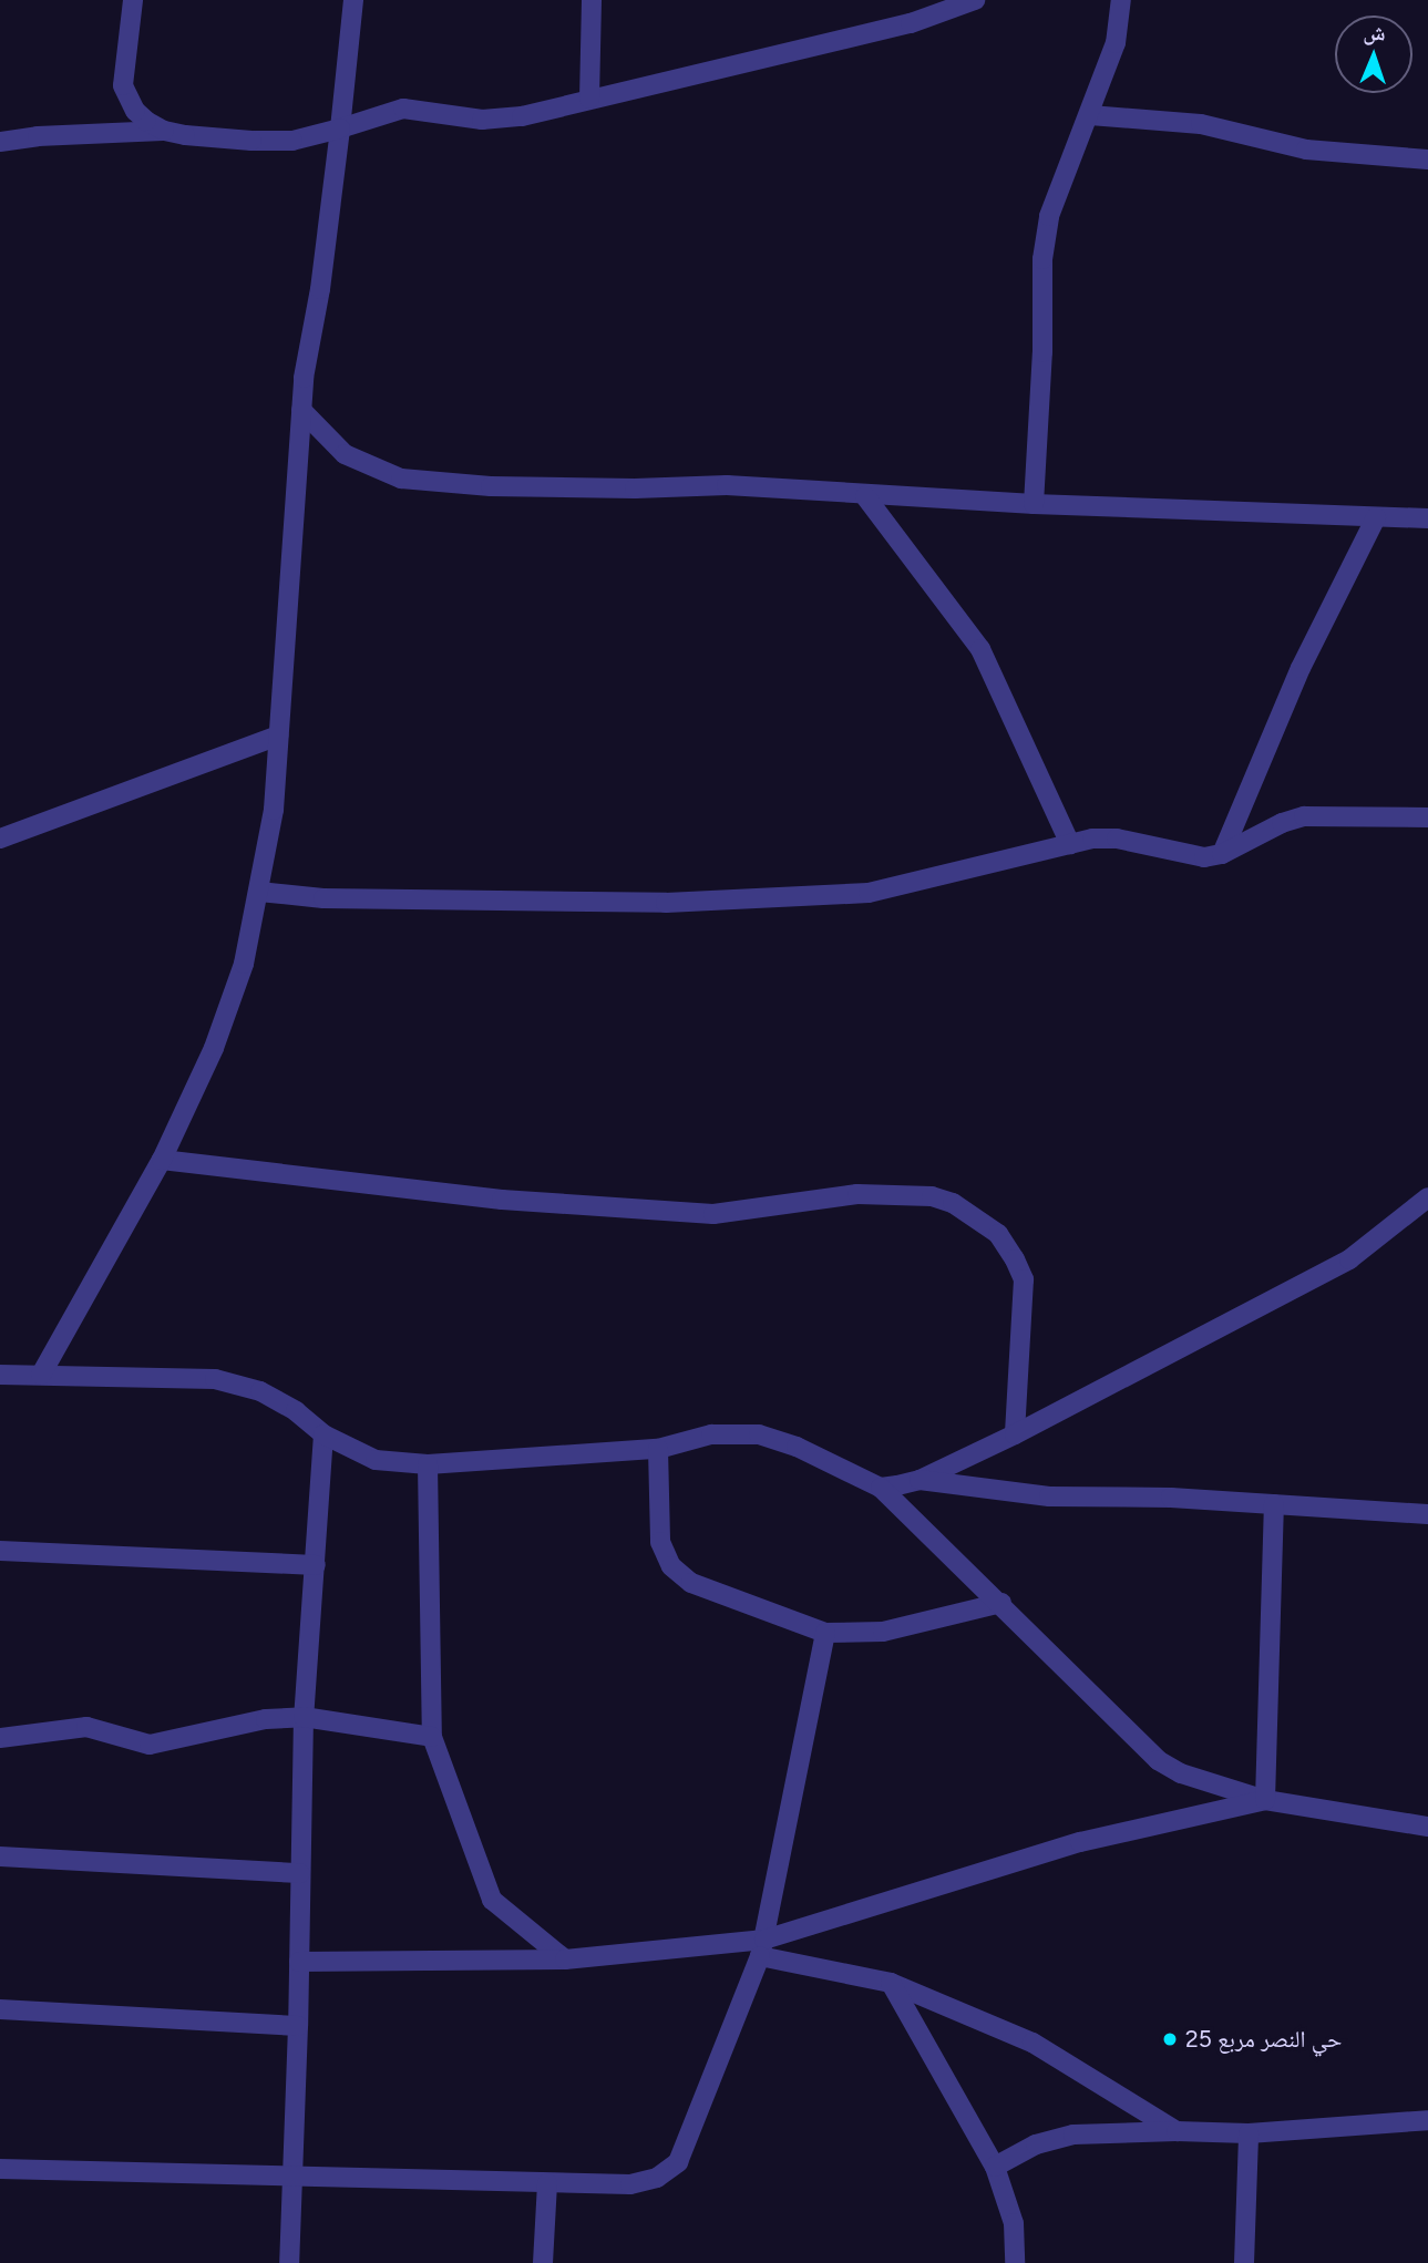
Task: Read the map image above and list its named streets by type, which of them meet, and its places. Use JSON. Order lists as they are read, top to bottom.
{
  "places": ["حي النصر مربع 25"],
  "north": "top"
}
